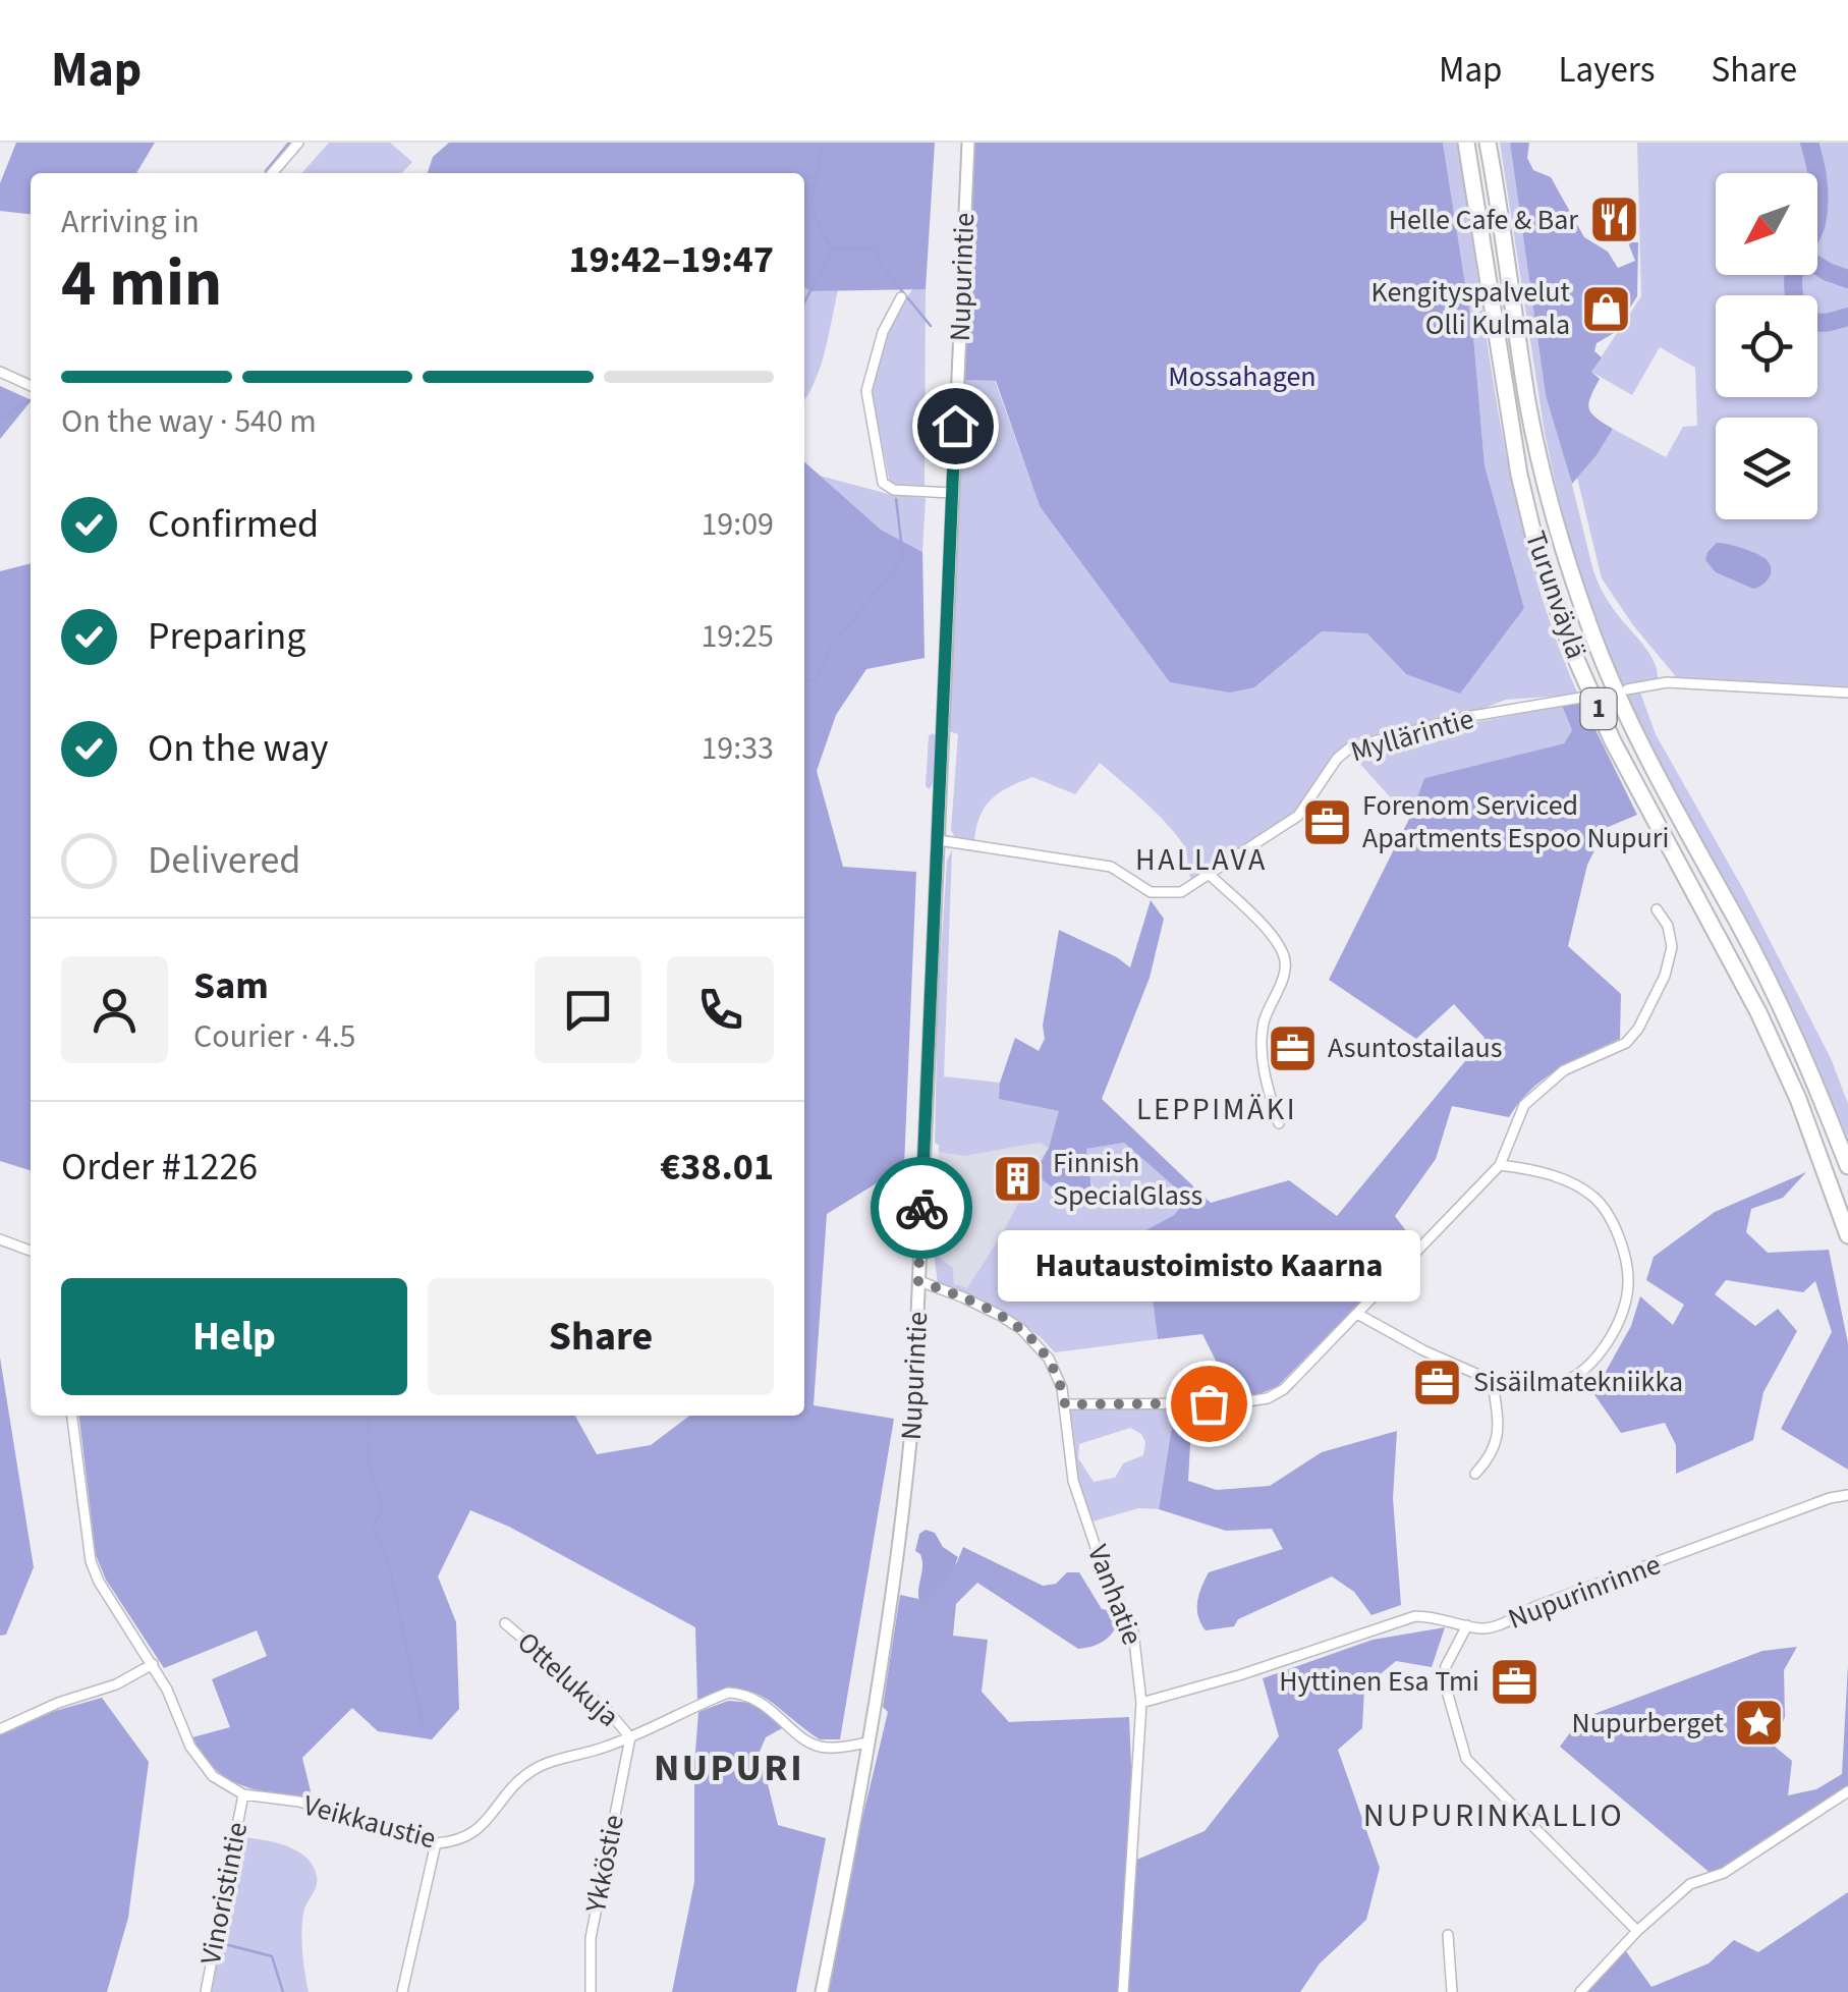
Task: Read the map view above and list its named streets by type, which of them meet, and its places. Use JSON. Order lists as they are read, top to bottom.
{
  "streets": {
    "highway": ["Turunväylä", "1"],
    "main road": ["Nupurintie"],
    "street": [
      "Myllärintie",
      "Nupurinrinne",
      "Vanhatie",
      "Ottelukuja",
      "Veikkaustie",
      "Ykköstie",
      "Vinoristintie"
    ]
  },
  "crossings": [
    ["Nupurintie", "Myllärintie"],
    ["Nupurintie", "Vanhatie"],
    ["Nupurintie", "Veikkaustie"],
    ["Nupurinrinne", "Vanhatie"],
    ["Ottelukuja", "Veikkaustie"],
    ["Ottelukuja", "Ykköstie"],
    ["Veikkaustie", "Ykköstie"],
    ["Veikkaustie", "Vinoristintie"]
  ],
  "districts": [
    "HALLAVA",
    "LEPPIMÄKI",
    "NUPURI",
    "NUPURINKALLIO"
  ],
  "parks": ["Mossahagen"],
  "places": {
    "restaurant": ["Helle Cafe & Bar"],
    "shop": ["Kengityspalvelut Olli Kulmala"],
    "office": [
      "Forenom Serviced Apartments Espoo Nupuri",
      "Asuntostailaus",
      "Sisäilmatekniikka",
      "Hyttinen Esa Tmi"
    ],
    "building": ["Finnish SpecialGlass"],
    "other": ["Hautaustoimisto Kaarna"],
    "place": ["Nupurberget"]
  },
  "north": "bottom left",
  "page": {
    "header": "Map",
    "nav": ["Map", "Layers", "Share"],
    "heading": ["4 min", "Arriving in", "19:42–19:47"],
    "panel": [
      "Sam",
      "Courier · 4.5",
      "Order #1226",
      "€38.01"
    ],
    "bar": "On the way · 540 m",
    "list": [
      ["Confirmed", "19:09"],
      ["Preparing", "19:25"],
      ["On the way", "19:33"],
      "Delivered"
    ],
    "bubble": "Hautaustoimisto Kaarna",
    "buttons": ["Help", "Share"]
  }
}
